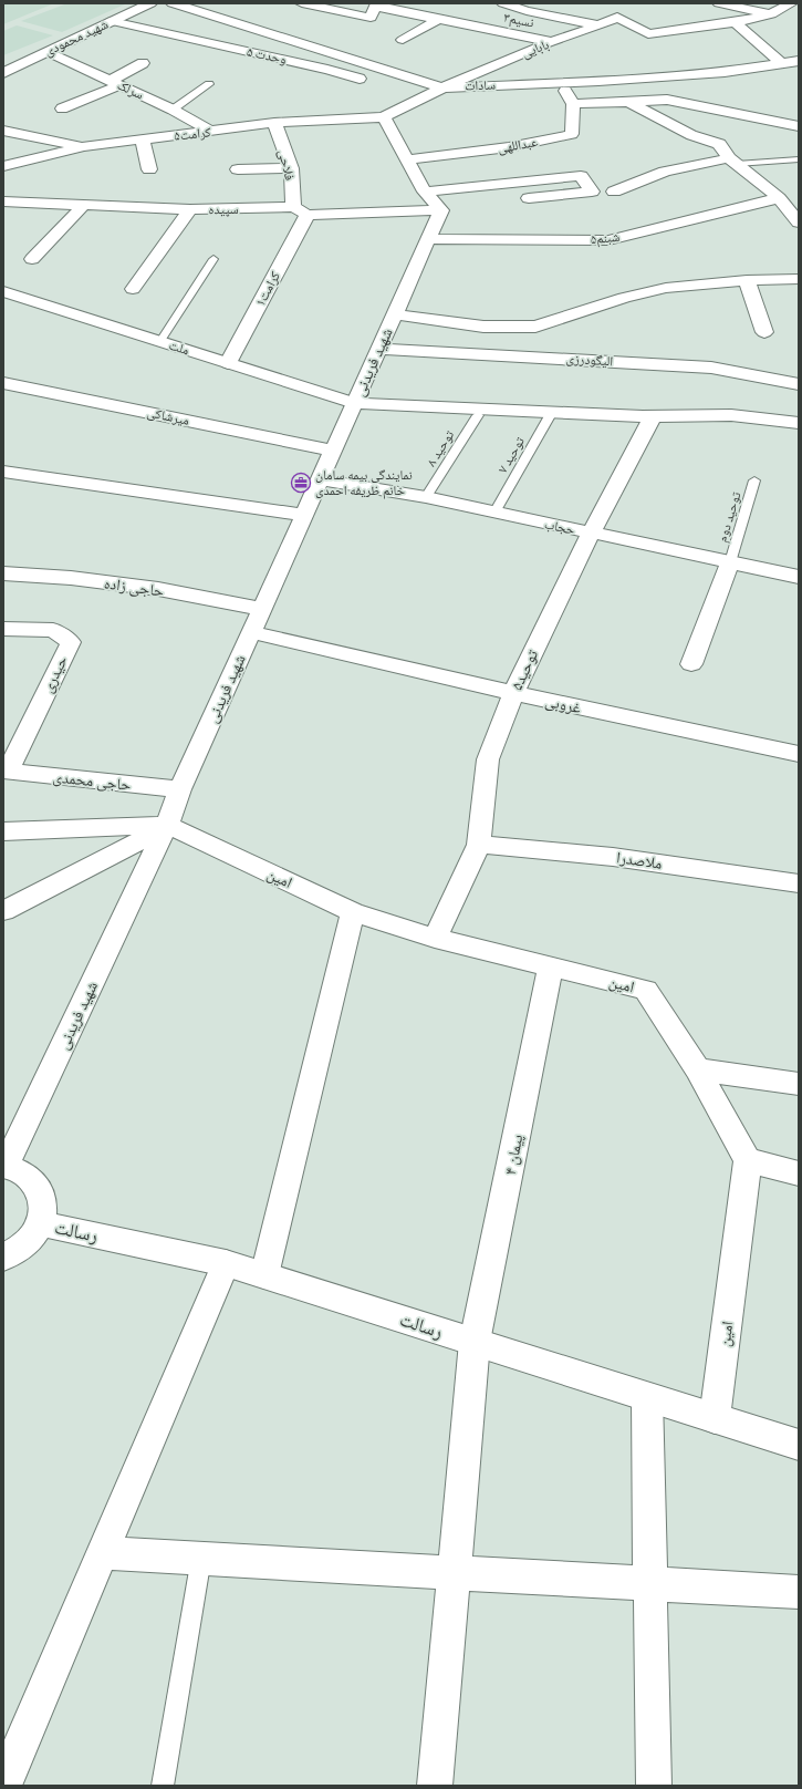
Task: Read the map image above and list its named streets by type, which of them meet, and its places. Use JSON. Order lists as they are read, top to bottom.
{
  "streets": {
    "street": [
      "نسیم۳",
      "شهید محمودی",
      "بابایی",
      "وحدت ۵",
      "سادات",
      "سرلک",
      "کرامت۵",
      "عبداللهی",
      "فلاحی",
      "سپیده",
      "شبنم۵",
      "کرامت۱",
      "ملت",
      "الیگودرزی",
      "شهید فریدنی",
      "میرشاکی",
      "حجاب",
      "حاجی زاده",
      "توحید۵",
      "حیدری",
      "غروبی",
      "حاجی محمدی",
      "ملاصدرا",
      "امین",
      "پیمان ۴",
      "رسالت"
    ],
    "lane": ["توحید ۸", "توحید ۷", "توحید دوم"]
  },
  "crossings": [
    ["نسیم۳", "بابایی"],
    ["شهید محمودی", "وحدت ۵"],
    ["شهید محمودی", "سرلک"],
    ["بابایی", "سادات"],
    ["بابایی", "کرامت۵"],
    ["سرلک", "کرامت۵"],
    ["کرامت۵", "فلاحی"],
    ["فلاحی", "سپیده"],
    ["فلاحی", "کرامت۱"],
    ["سپیده", "کرامت۱"],
    ["سپیده", "شهید فریدنی"],
    ["شبنم۵", "شهید فریدنی"],
    ["کرامت۱", "ملت"],
    ["ملت", "شهید فریدنی"],
    ["ملت", "توحید ۷"],
    ["ملت", "توحید۵"],
    ["الیگودرزی", "شهید فریدنی"],
    ["شهید فریدنی", "میرشاکی"],
    ["شهید فریدنی", "حجاب"],
    ["شهید فریدنی", "حاجی زاده"],
    ["شهید فریدنی", "غروبی"],
    ["شهید فریدنی", "حاجی محمدی"],
    ["شهید فریدنی", "امین"],
    ["توحید ۸", "حجاب"],
    ["توحید ۷", "حجاب"],
    ["توحید دوم", "حجاب"],
    ["حجاب", "توحید۵"],
    ["توحید۵", "غروبی"],
    ["توحید۵", "ملاصدرا"],
    ["توحید۵", "امین"],
    ["حیدری", "حاجی محمدی"],
    ["امین", "پیمان ۴"],
    ["امین", "رسالت"],
    ["پیمان ۴", "رسالت"]
  ],
  "places": {
    "office": ["نمایندگی بیمه سامان خانم ظریفه احمدی"]
  }
}
